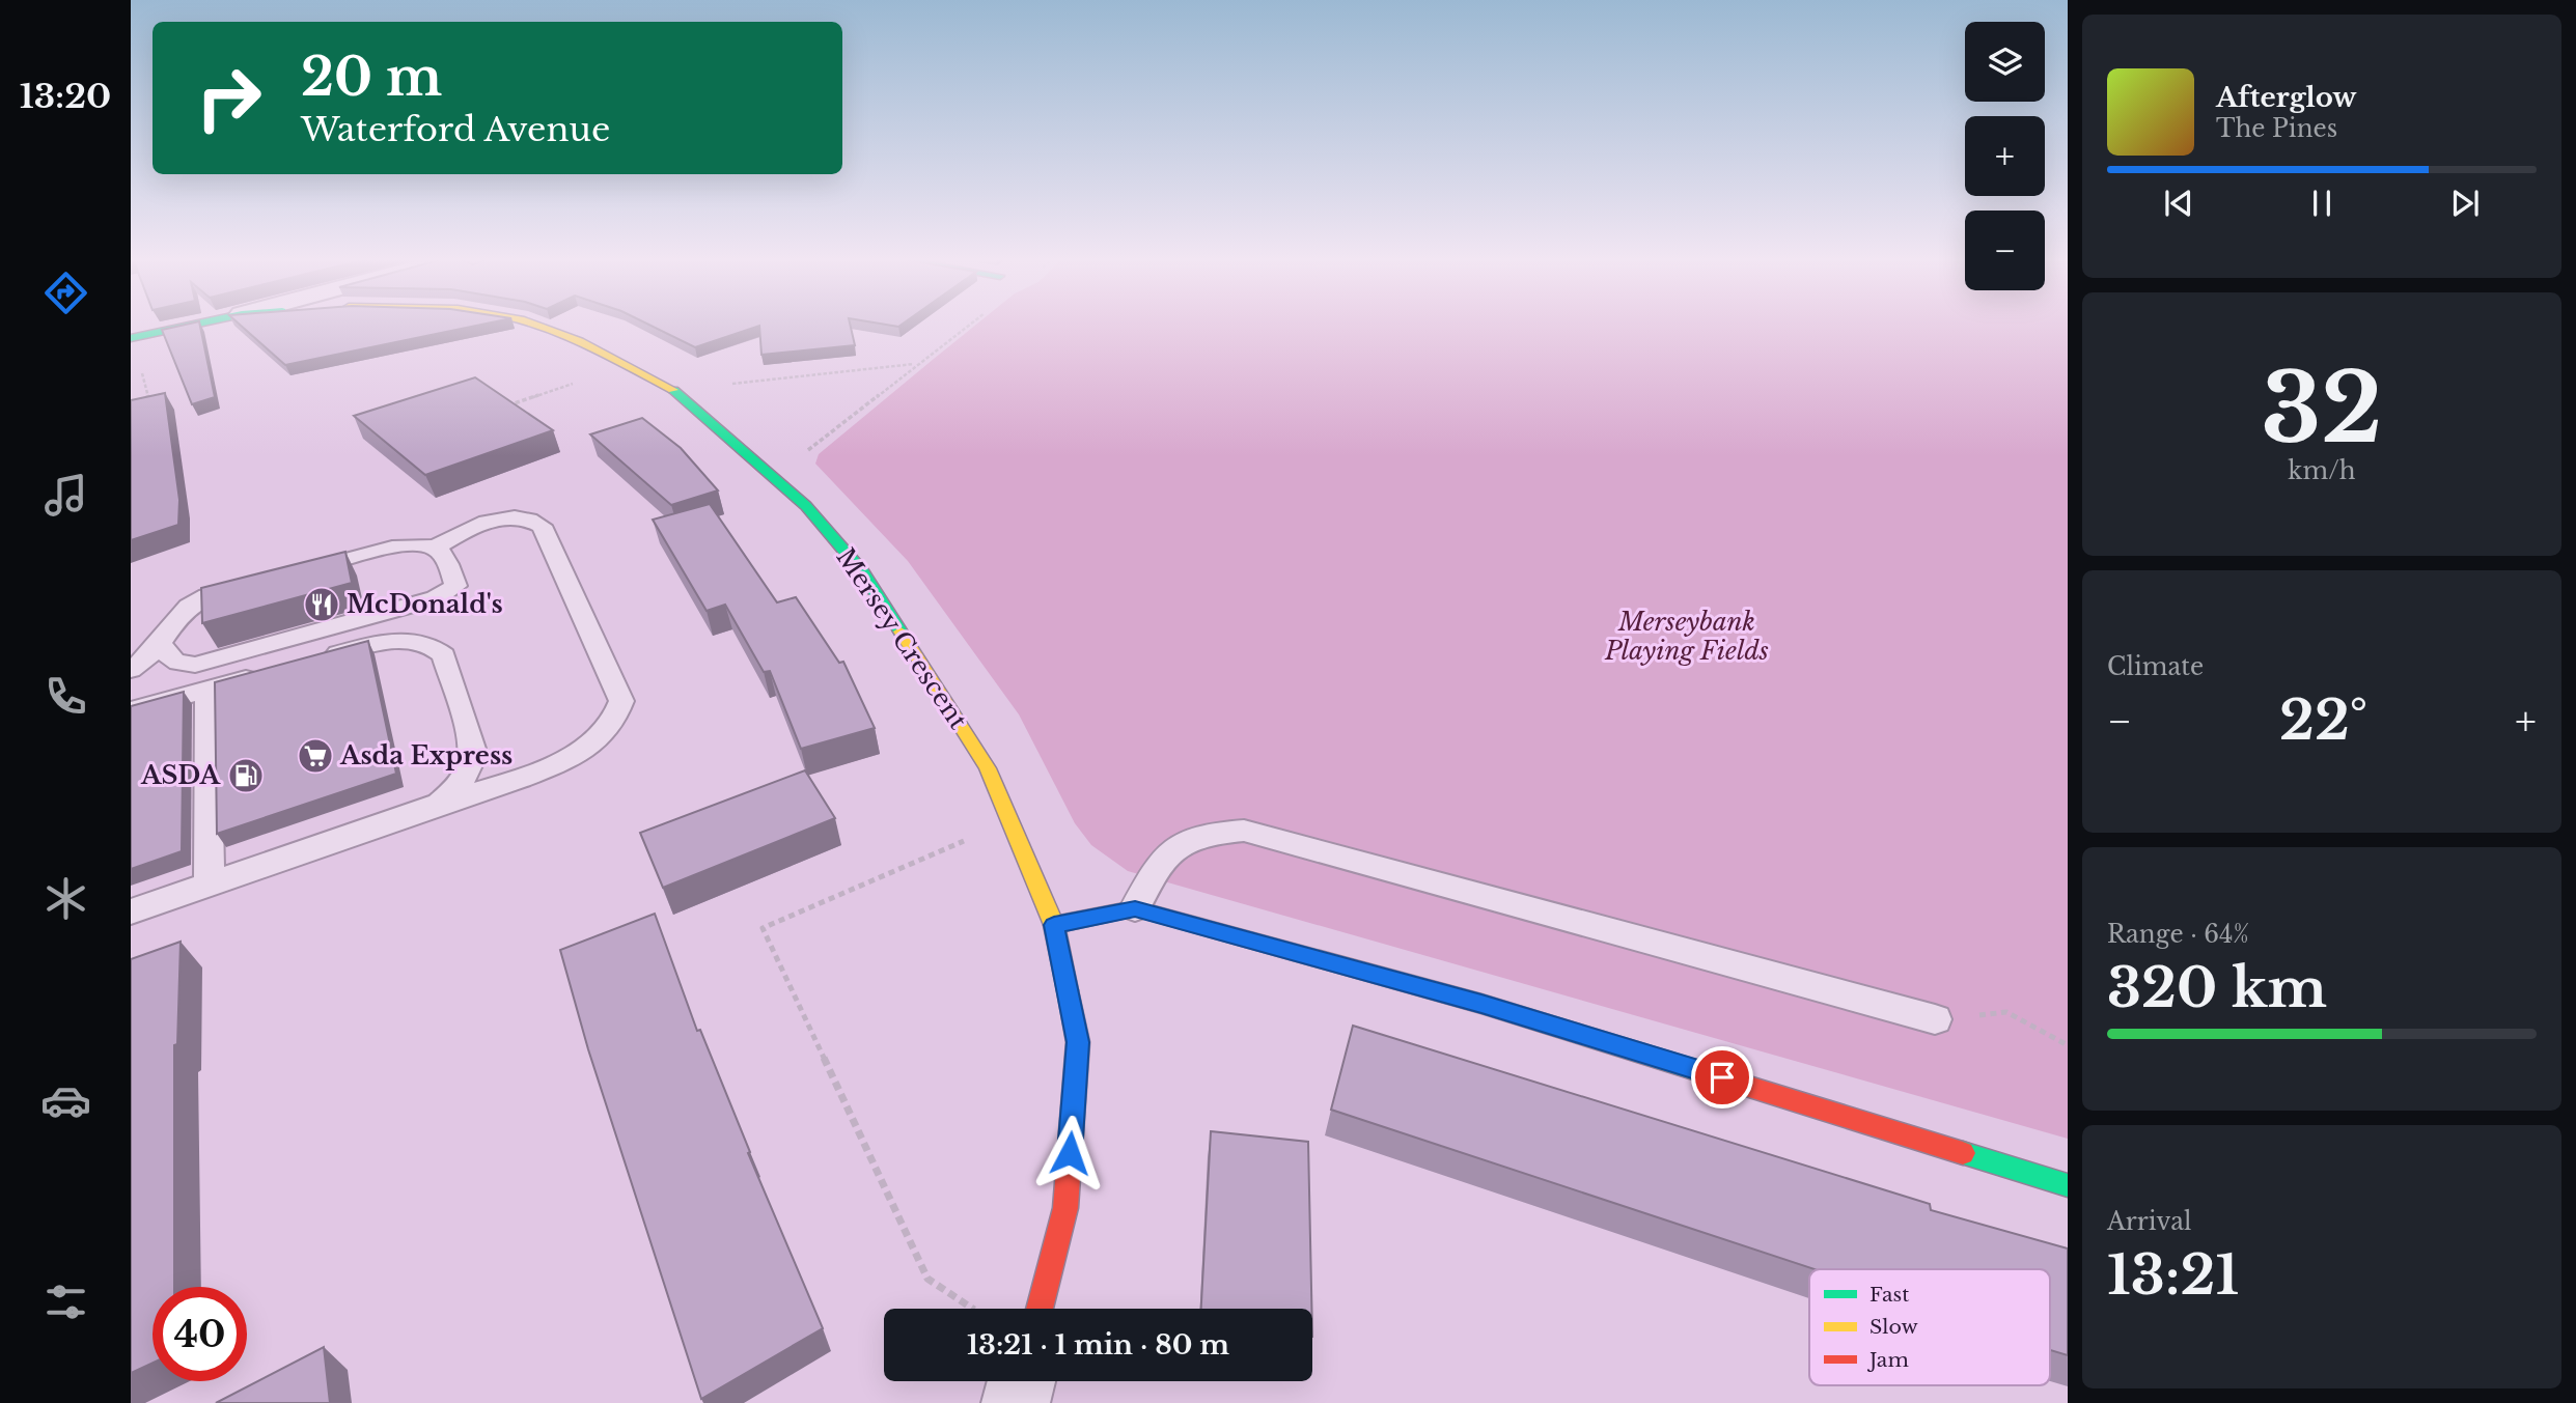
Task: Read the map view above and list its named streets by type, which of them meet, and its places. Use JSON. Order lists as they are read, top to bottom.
{
  "streets": {
    "street": ["Mersey Crescent"]
  },
  "parks": ["Merseybank Playing Fields"],
  "places": {
    "restaurant": ["McDonald's"],
    "supermarket": ["Asda Express"],
    "fuel station": ["ASDA"]
  },
  "legend": ["Fast", "Slow", "Jam"],
  "page": {
    "tabs": "13:20",
    "map_buttons": ["+", "−"],
    "turn": ["20 m", "Waterford Avenue"],
    "song": ["Afterglow", "The Pines"],
    "tile": [
      ["32", "km/h"],
      "Climate",
      ["Range · 64%", "320 km"],
      ["Arrival", "13:21"]
    ],
    "heat": ["−", "22°", "+"],
    "limit": "40",
    "trip": "13:21 · 1 min · 80 m"
  }
}
